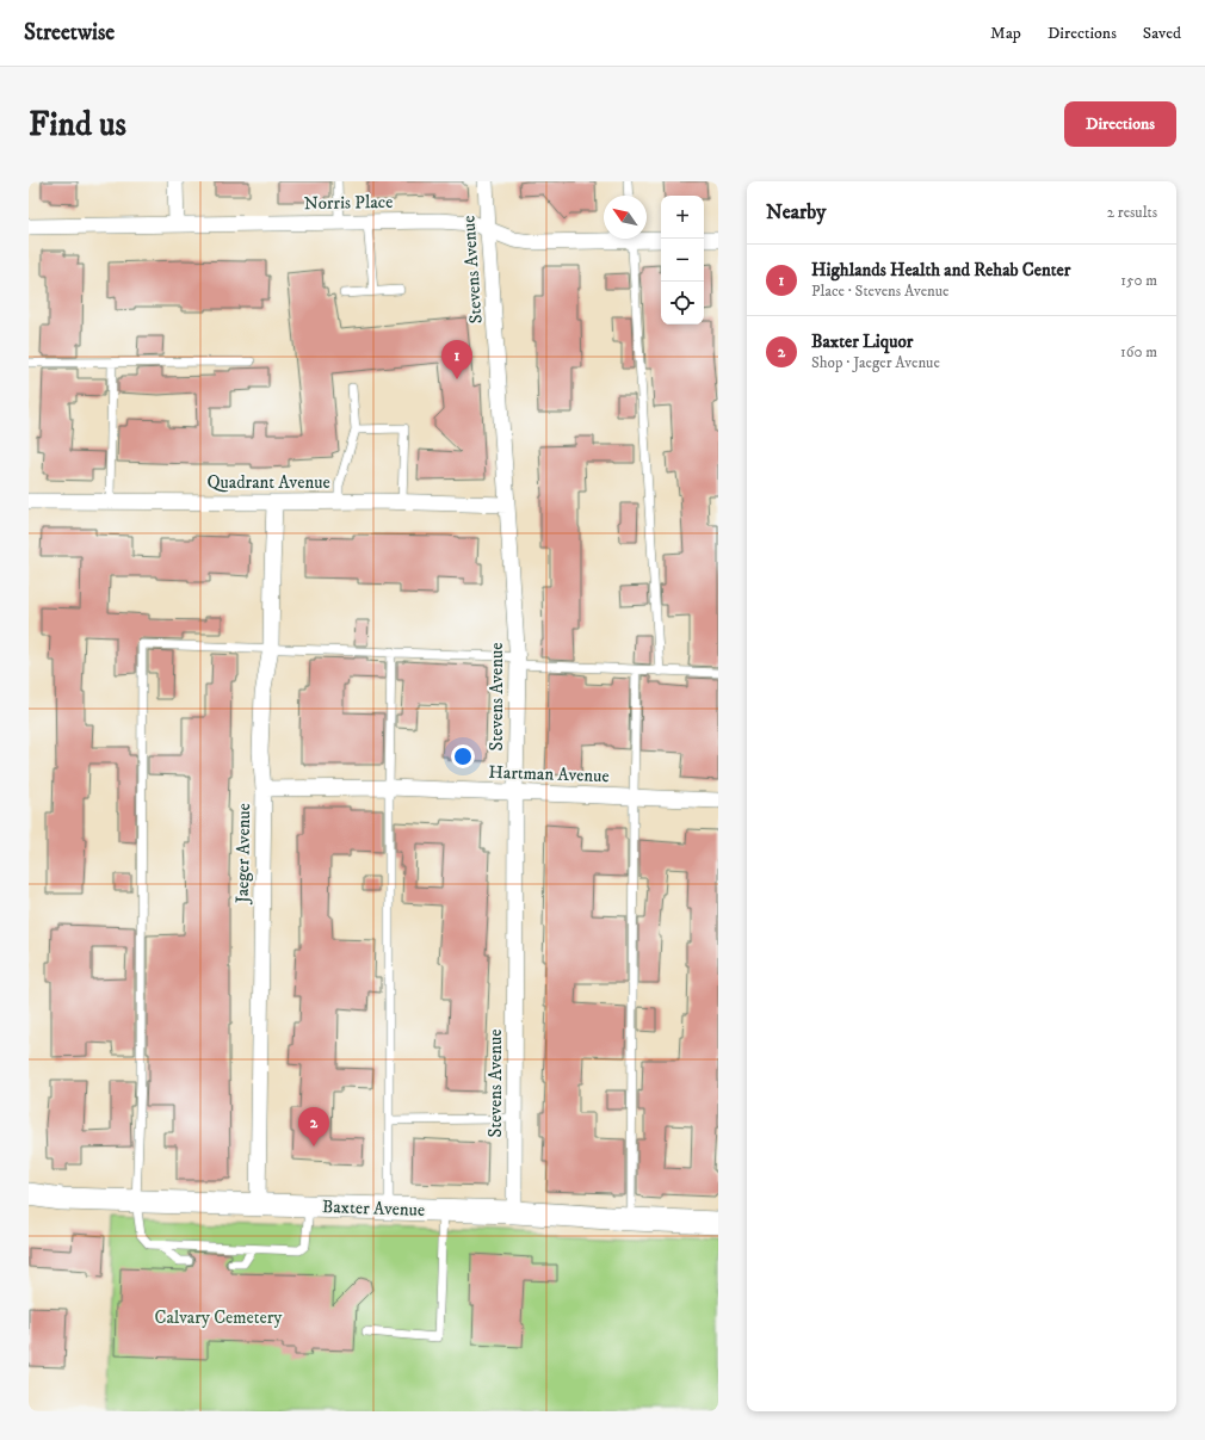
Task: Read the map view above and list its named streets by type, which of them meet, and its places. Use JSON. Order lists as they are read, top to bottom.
{
  "streets": {
    "main road": ["Baxter Avenue"],
    "street": [
      "Norris Place",
      "Stevens Avenue",
      "Quadrant Avenue",
      "Hartman Avenue",
      "Jaeger Avenue"
    ]
  },
  "crossings": [
    ["Norris Place", "Stevens Avenue"],
    ["Stevens Avenue", "Quadrant Avenue"],
    ["Stevens Avenue", "Hartman Avenue"],
    ["Stevens Avenue", "Baxter Avenue"],
    ["Quadrant Avenue", "Jaeger Avenue"],
    ["Hartman Avenue", "Jaeger Avenue"],
    ["Jaeger Avenue", "Baxter Avenue"]
  ],
  "parks": ["Calvary Cemetery"],
  "north": "top left",
  "page": {
    "header": "Streetwise",
    "nav": ["Map", "Directions", "Saved"],
    "buttons": "Directions",
    "title": "Find us",
    "heading": ["Nearby", "2 results"],
    "map_buttons": ["+", "−"],
    "list": [
      {
        "mark": "1",
        "name": "Highlands Health and Rehab Center",
        "note": "Place · Stevens Avenue",
        "value": "150 m"
      },
      {
        "mark": "2",
        "name": "Baxter Liquor",
        "note": "Shop · Jaeger Avenue",
        "value": "160 m"
      }
    ],
    "pins": ["1", "2"]
  }
}
